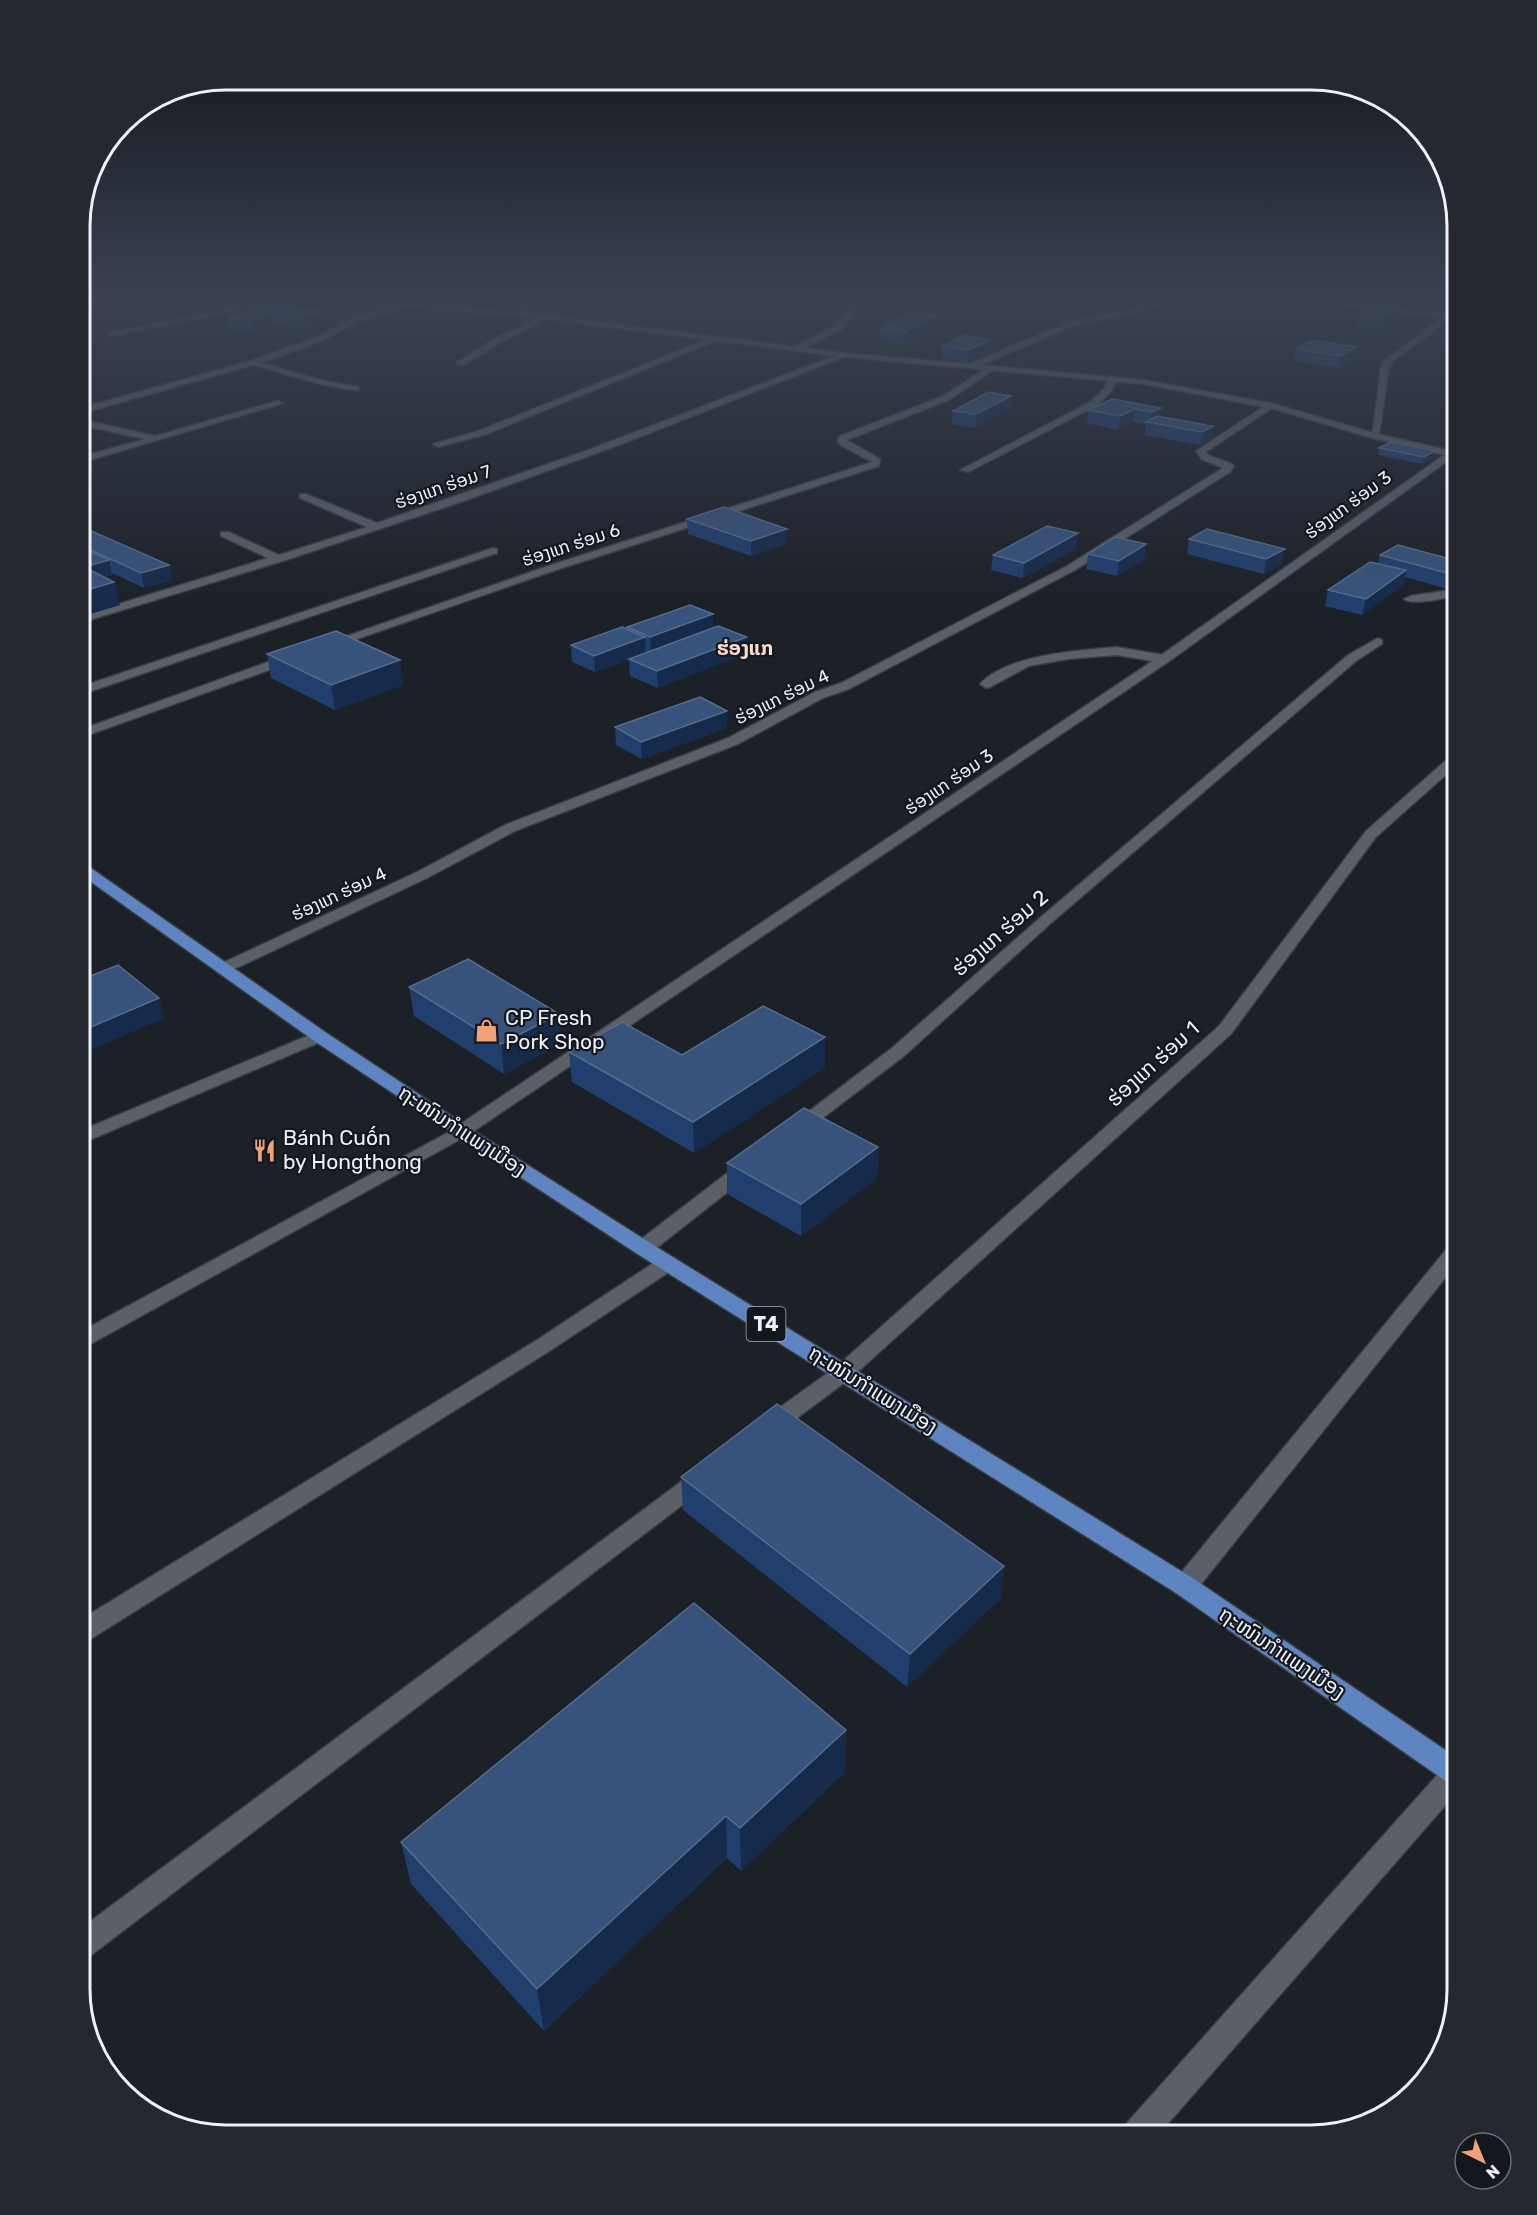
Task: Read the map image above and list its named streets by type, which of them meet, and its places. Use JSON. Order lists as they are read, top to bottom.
{
  "streets": {
    "main road": ["ຖະໜົນກຳແພງເມືອງ", "T4"],
    "street": [
      "ຮ່ອງແກ ຮ່ອມ 7",
      "ຮ່ອງແກ ຮ່ອມ 3",
      "ຮ່ອງແກ ຮ່ອມ 6",
      "ຮ່ອງແກ ຮ່ອມ 4",
      "ຮ່ອງແກ ຮ່ອມ 2",
      "ຮ່ອງແກ ຮ່ອມ 1"
    ]
  },
  "crossings": [
    ["ຮ່ອງແກ ຮ່ອມ 3", "ຖະໜົນກຳແພງເມືອງ"],
    ["ຮ່ອງແກ ຮ່ອມ 4", "ຖະໜົນກຳແພງເມືອງ"],
    ["ຮ່ອງແກ ຮ່ອມ 1", "ຖະໜົນກຳແພງເມືອງ"]
  ],
  "districts": ["ຮ່ອງແກ"],
  "places": {
    "shop": ["CP Fresh Pork Shop"],
    "restaurant": ["Bánh Cuốn by Hongthong"]
  },
  "north": "bottom right"
}
